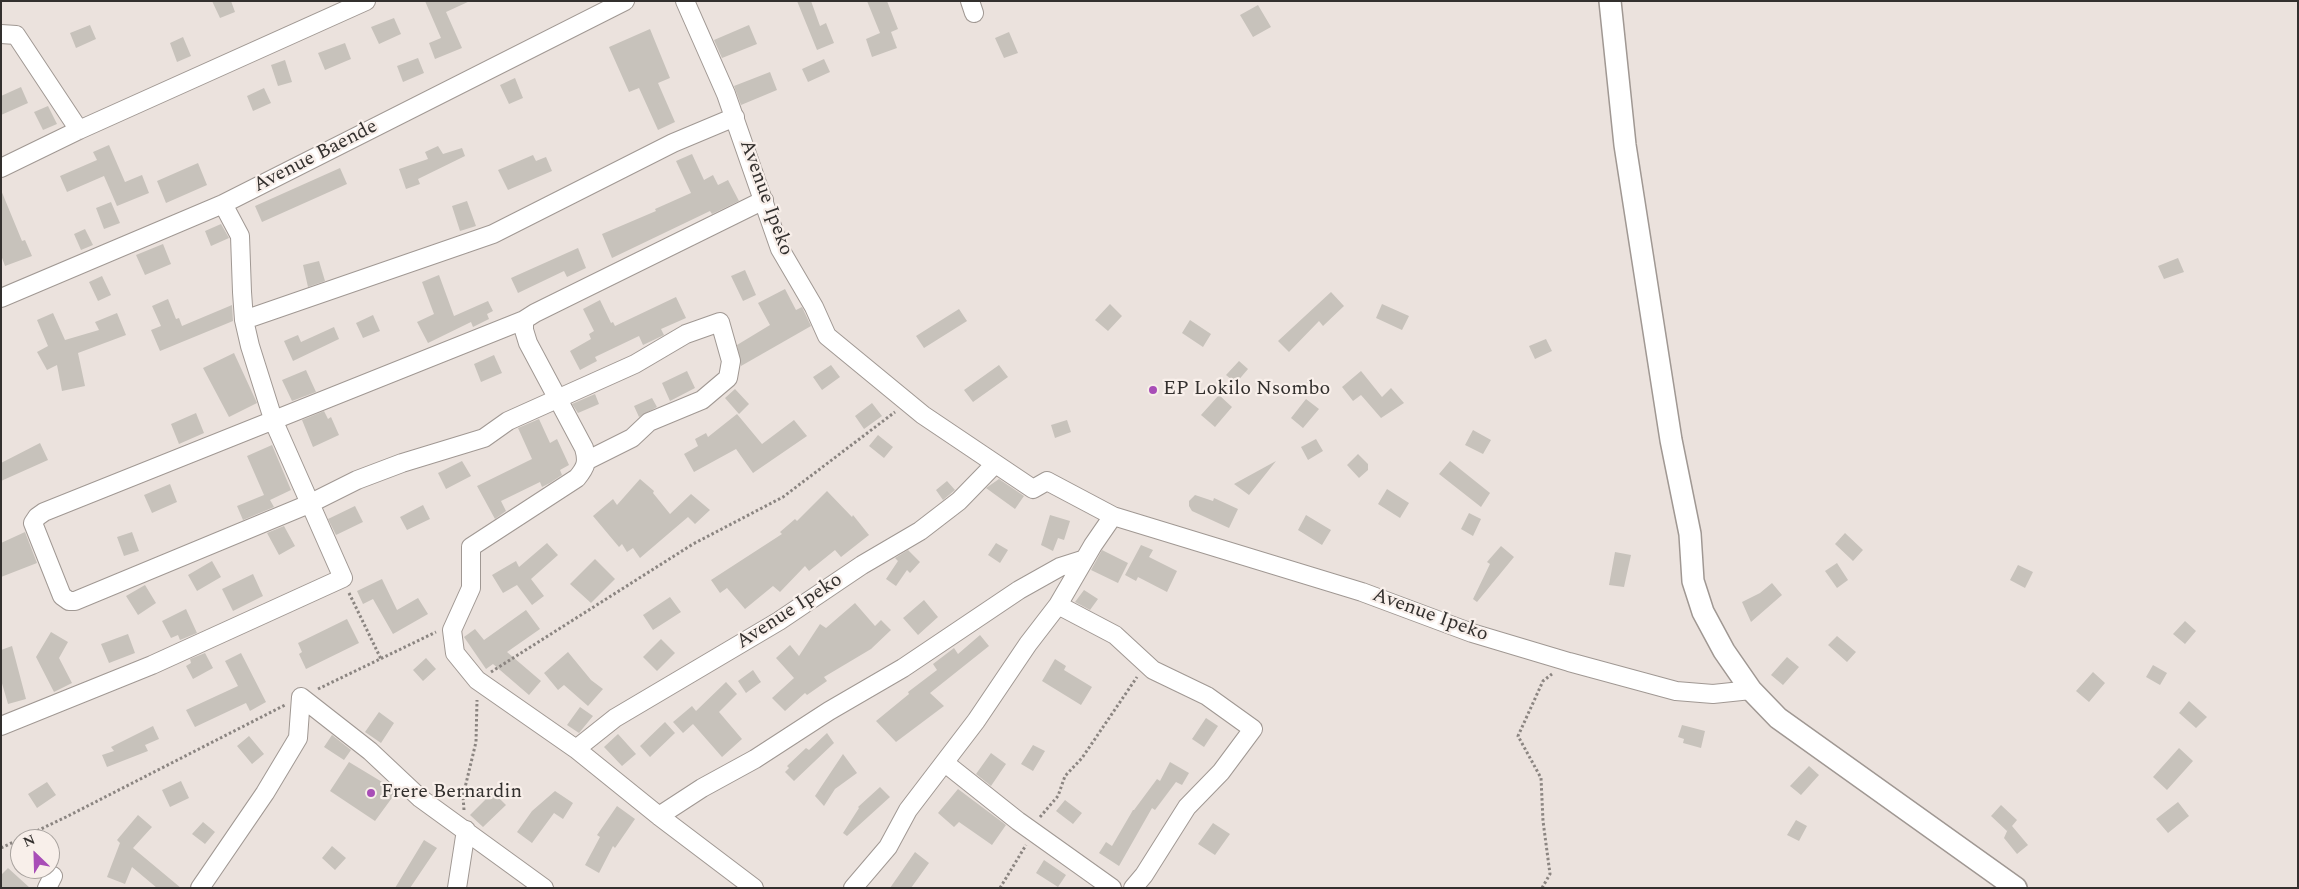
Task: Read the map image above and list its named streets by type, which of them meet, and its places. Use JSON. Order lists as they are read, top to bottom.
{
  "streets": {
    "street": ["Avenue Baende", "Avenue Ipeko"]
  },
  "places": ["EP Lokilo Nsombo", "Frere Bernardin"],
  "north": "top left"
}
